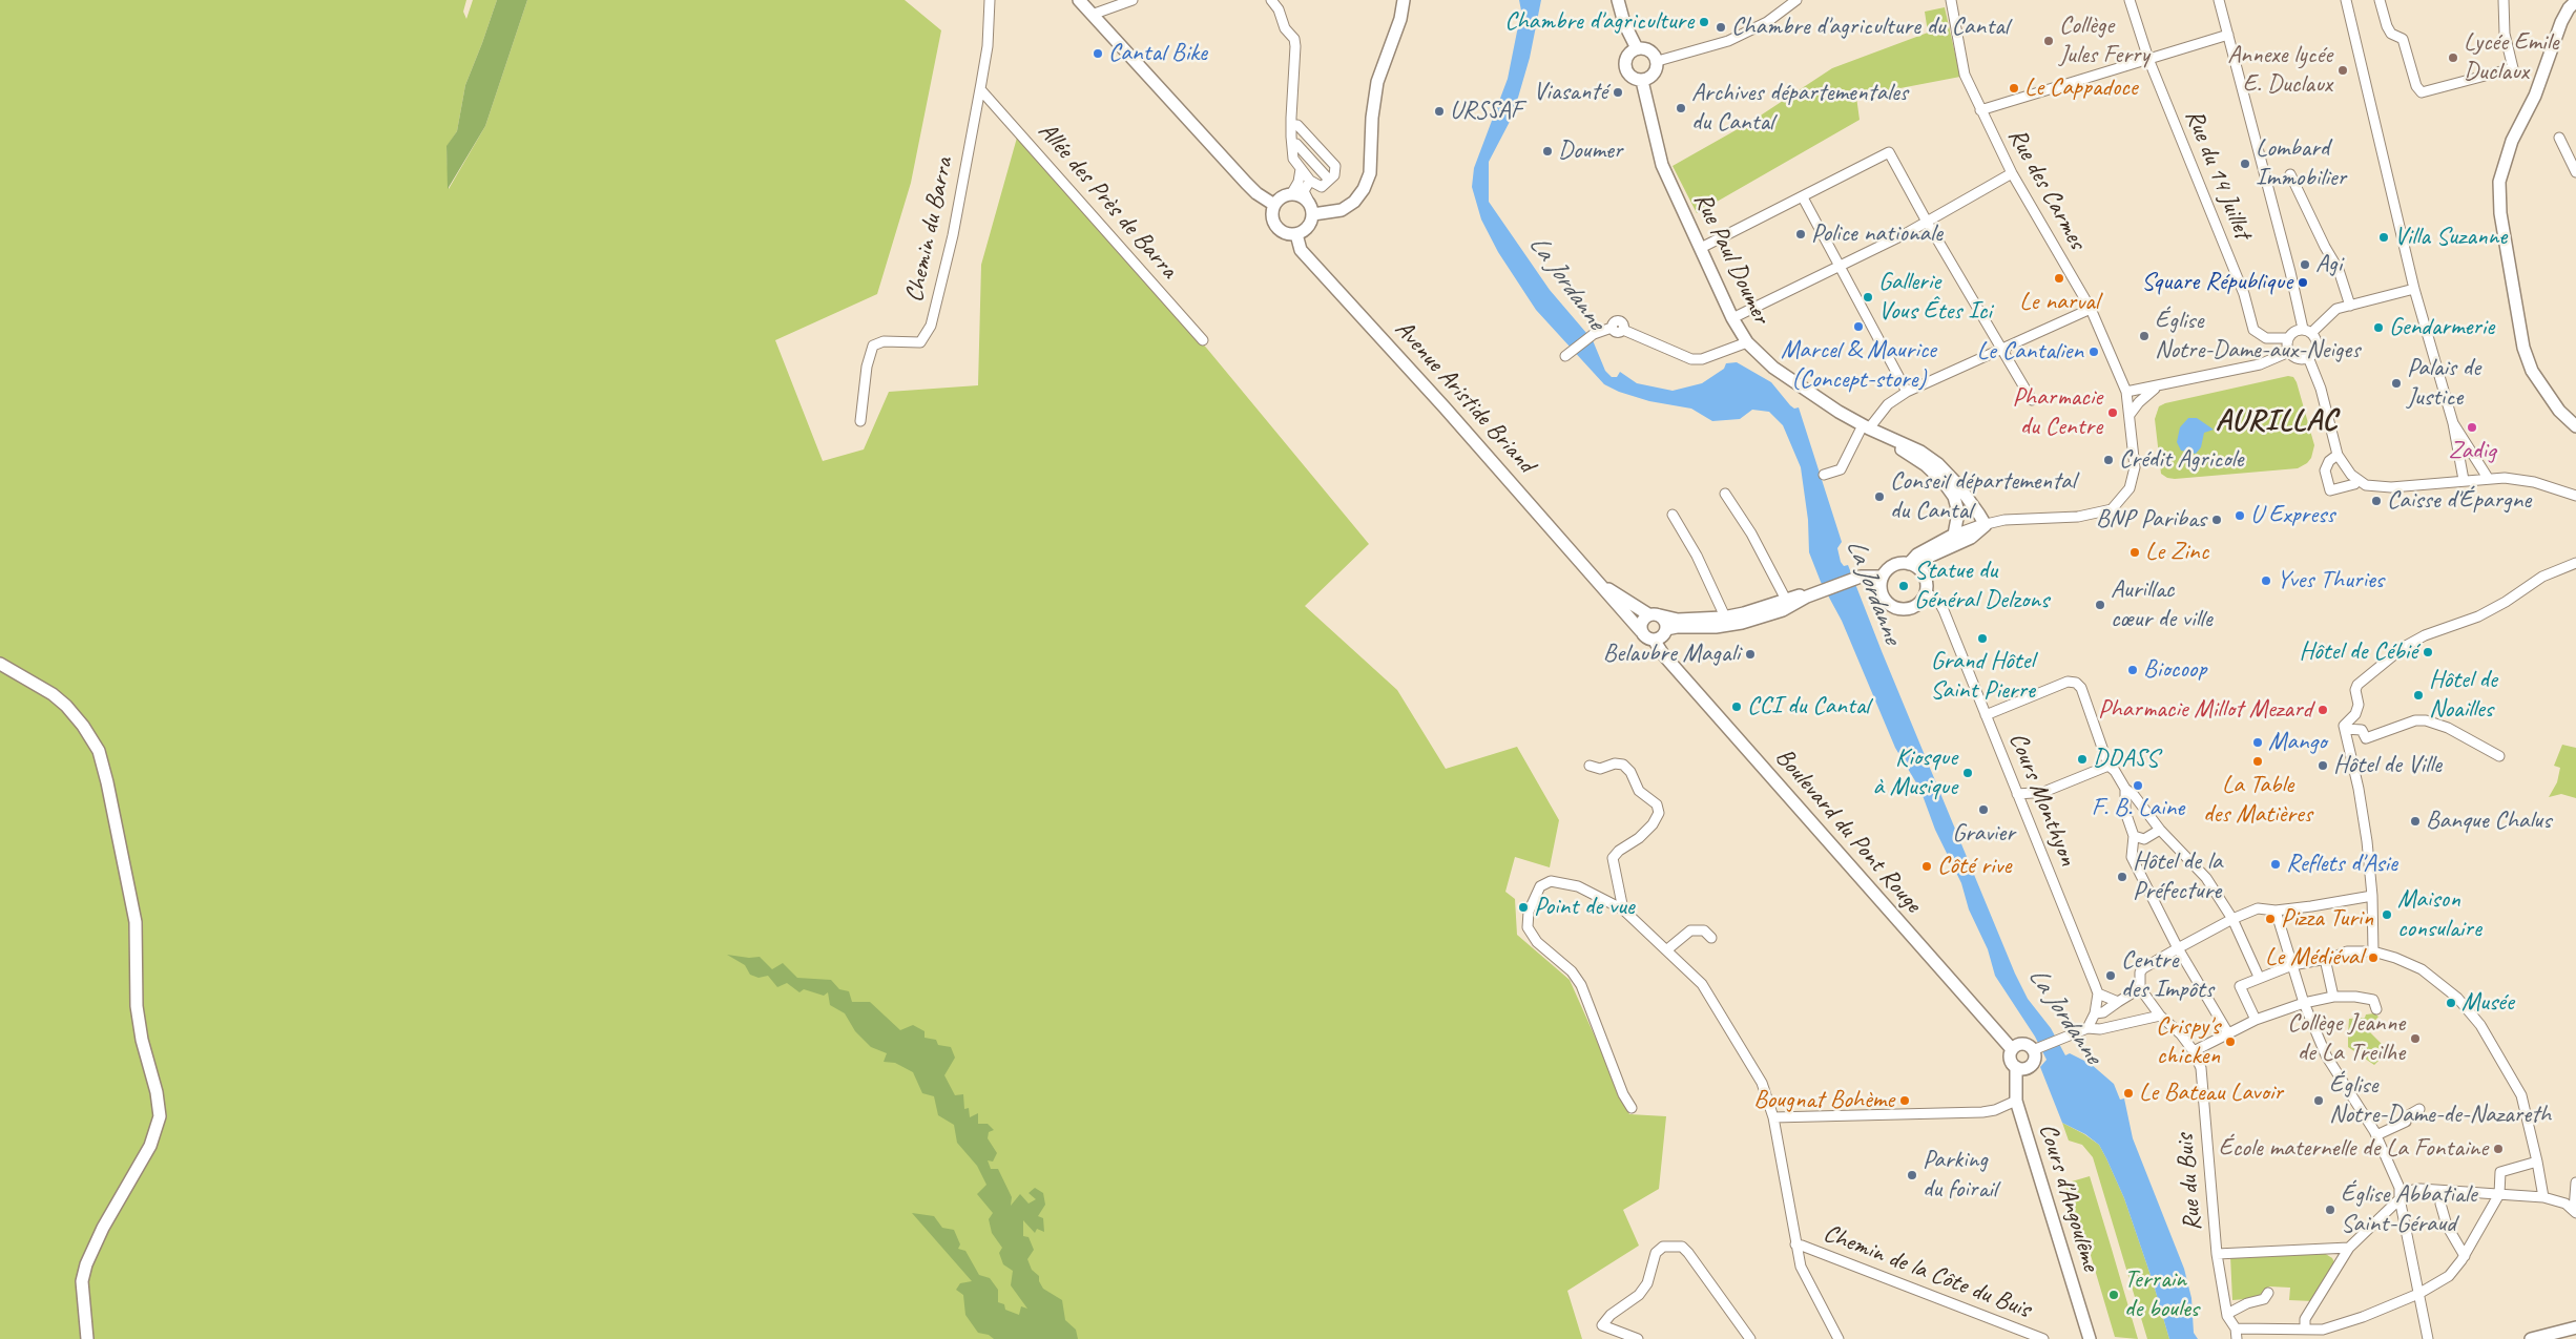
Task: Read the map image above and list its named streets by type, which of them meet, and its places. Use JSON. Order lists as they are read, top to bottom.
{
  "streets": {
    "main road": [
      "Rue Paul Doumer",
      "Avenue Aristide Briand",
      "Boulevard du Pont Rouge",
      "Cours d'Angoulême"
    ],
    "street": [
      "Rue du 14 Juillet",
      "Rue des Carmes",
      "Allée des Près de Barra",
      "Chemin du Barra",
      "Cours Monthyon",
      "Rue du Buis",
      "Chemin de la Côte du Buis"
    ]
  },
  "crossings": [
    ["Rue des Carmes", "Rue Paul Doumer"],
    ["Allée des Près de Barra", "Chemin du Barra"],
    ["Avenue Aristide Briand", "Cours Monthyon"],
    ["Avenue Aristide Briand", "Boulevard du Pont Rouge"],
    ["Boulevard du Pont Rouge", "Cours d'Angoulême"]
  ],
  "districts": ["AURILLAC"],
  "water": ["La Jordanne"],
  "places": [
    "Chambre d'agriculture",
    "Chambre d'agriculture du Cantal",
    "Collège Jules Ferry",
    "Cantal Bike",
    "Lycée Emile Duclaux",
    "Annexe lycée E. Duclaux",
    "Le Cappadoce",
    "Viasanté",
    "Archives départementales du Cantal",
    "URSSAF",
    "Doumer",
    "Lombard Immobilier",
    "Police nationale",
    "Villa Suzanne",
    "Agi",
    "Le narval",
    "Square République",
    "Gallerie Vous Êtes Ici",
    "Marcel & Maurice (Concept-store)",
    "Gendarmerie",
    "Église Notre-Dame-aux-Neiges",
    "Le Cantalien",
    "Palais de Justice",
    "Pharmacie du Centre",
    "Zadig",
    "Crédit Agricole",
    "Conseil départemental du Cantal",
    "Caisse d'Épargne",
    "U Express",
    "BNP Paribas",
    "Le Zinc",
    "Yves Thuries",
    "Statue du Général Delzons",
    "Aurillac cœur de ville",
    "Grand Hôtel Saint Pierre",
    "Hôtel de Cébié",
    "Belaubre Magali",
    "Biocoop",
    "Hôtel de Noailles",
    "CCI du Cantal",
    "Pharmacie Millot Mezard",
    "Mango",
    "DDASS",
    "La Table des Matières",
    "Hôtel de Ville",
    "Kiosque à Musique",
    "F. B. Laine",
    "Gravier",
    "Banque Chalus",
    "Reflets d'Asie",
    "Côté rive",
    "Hôtel de la Préfecture",
    "Point de vue",
    "Maison consulaire",
    "Pizza Turin",
    "Le Médiéval",
    "Centre des Impôts",
    "Musée",
    "Collège Jeanne de La Treilhe",
    "Crispy's chicken",
    "Le Bateau Lavoir",
    "Bougnat Bohème",
    "Église Notre-Dame-de-Nazareth",
    "École maternelle de La Fontaine",
    "Parking du foirail",
    "Église Abbatiale Saint-Géraud",
    "Terrain de boules"
  ]
}
